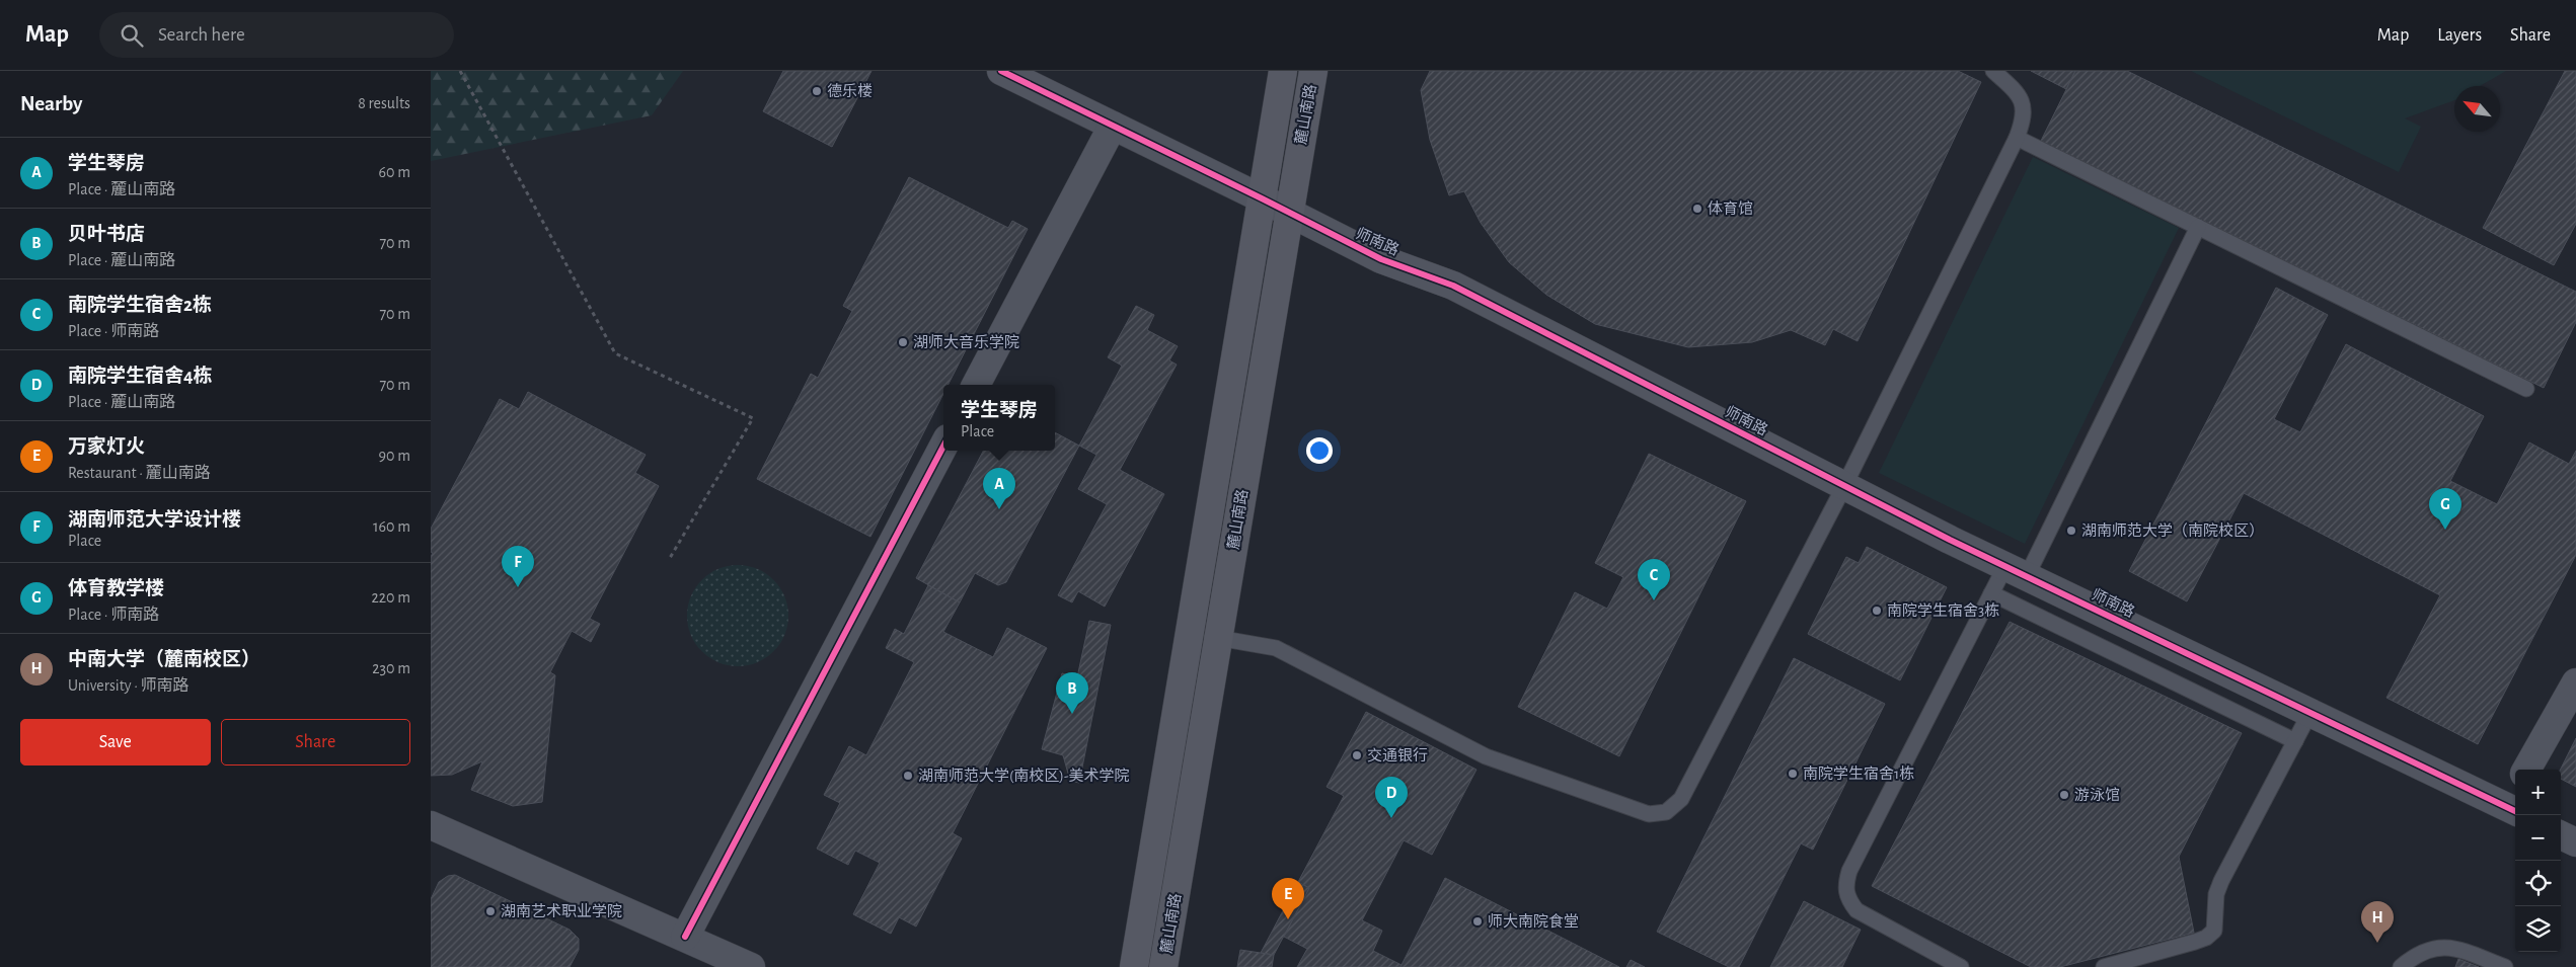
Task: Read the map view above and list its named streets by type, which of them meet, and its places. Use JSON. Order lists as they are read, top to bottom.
{
  "streets": {
    "main road": ["麓山南路"],
    "street": ["师南路"]
  },
  "crossings": [
    ["麓山南路", "师南路"]
  ],
  "places": [
    "德乐楼",
    "体育馆",
    "湖师大音乐学院",
    "湖南师范大学（南院校区）",
    "南院学生宿舍3栋",
    "交通银行",
    "南院学生宿舍1栋",
    "湖南师范大学(南校区)-美术学院",
    "游泳馆",
    "湖南艺术职业学院",
    "师大南院食堂"
  ],
  "north": "top left",
  "page": {
    "header": "Map",
    "search": "Search here",
    "nav": ["Map", "Layers", "Share"],
    "heading": ["Nearby", "8 results"],
    "list": [
      {
        "mark": "A",
        "name": "学生琴房",
        "note": "Place · 麓山南路",
        "value": "60 m"
      },
      {
        "mark": "B",
        "name": "贝叶书店",
        "note": "Place · 麓山南路",
        "value": "70 m"
      },
      {
        "mark": "C",
        "name": "南院学生宿舍2栋",
        "note": "Place · 师南路",
        "value": "70 m"
      },
      {
        "mark": "D",
        "name": "南院学生宿舍4栋",
        "note": "Place · 麓山南路",
        "value": "70 m"
      },
      {
        "mark": "E",
        "name": "万家灯火",
        "note": "Restaurant · 麓山南路",
        "value": "90 m"
      },
      {
        "mark": "F",
        "name": "湖南师范大学设计楼",
        "note": "Place",
        "value": "160 m"
      },
      {
        "mark": "G",
        "name": "体育教学楼",
        "note": "Place · 师南路",
        "value": "220 m"
      },
      {
        "mark": "H",
        "name": "中南大学（麓南校区）",
        "note": "University · 师南路",
        "value": "230 m"
      }
    ],
    "popup": ["学生琴房", "Place"],
    "pins": [
      "A",
      "G",
      "F",
      "C",
      "B",
      "D",
      "E",
      "H"
    ],
    "buttons": ["Save", "Share"],
    "map_buttons": ["+", "−"]
  }
}
